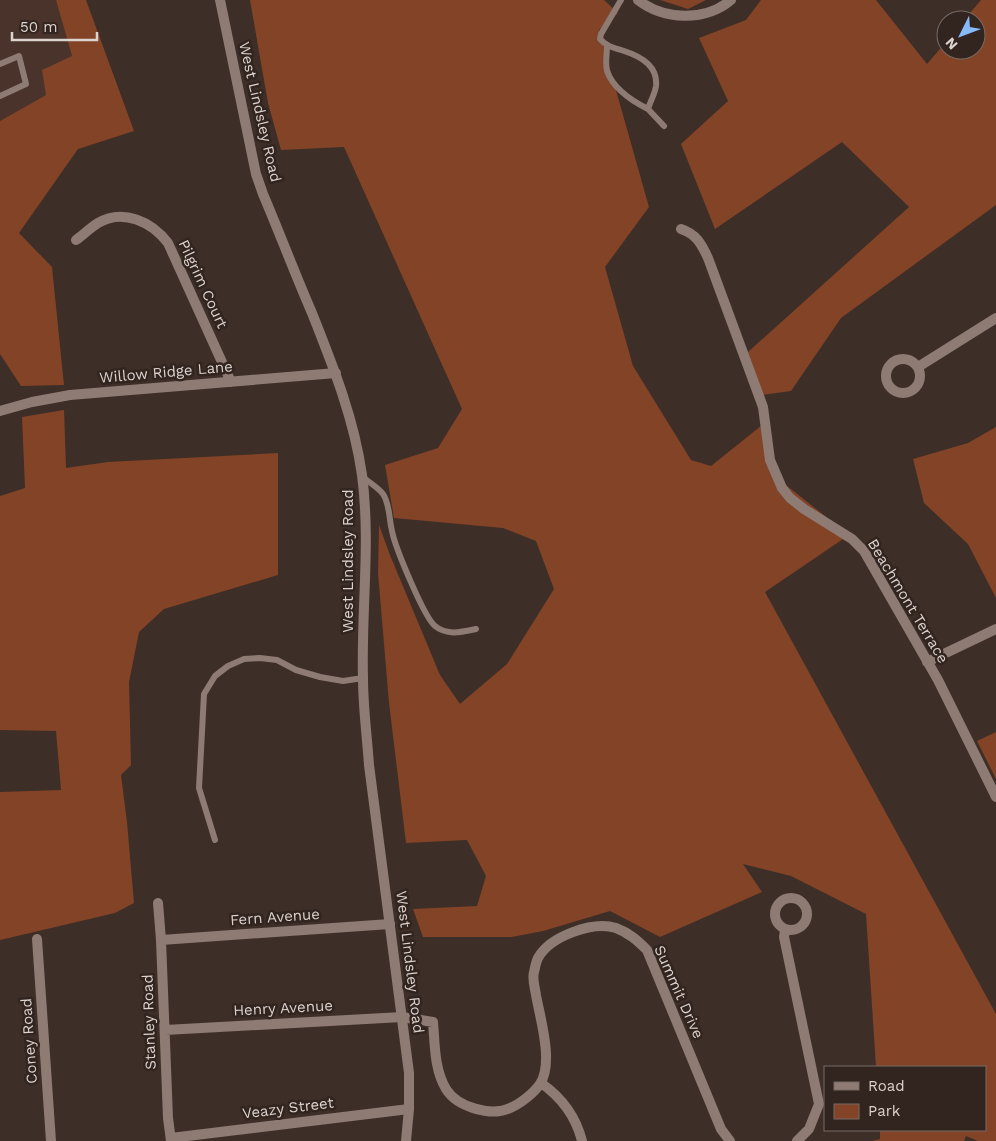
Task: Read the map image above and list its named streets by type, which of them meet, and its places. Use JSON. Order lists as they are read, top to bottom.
{
  "streets": {
    "street": [
      "West Lindsley Road",
      "Pilgrim Court",
      "Willow Ridge Lane",
      "Beachmont Terrace",
      "Fern Avenue",
      "Summit Drive",
      "Henry Avenue",
      "Stanley Road",
      "Coney Road",
      "Veazy Street"
    ]
  },
  "crossings": [
    ["West Lindsley Road", "Willow Ridge Lane"],
    ["West Lindsley Road", "Fern Avenue"],
    ["West Lindsley Road", "Henry Avenue"],
    ["West Lindsley Road", "Veazy Street"],
    ["Pilgrim Court", "Willow Ridge Lane"],
    ["Fern Avenue", "Stanley Road"],
    ["Henry Avenue", "Stanley Road"],
    ["Stanley Road", "Veazy Street"]
  ],
  "legend": ["Road", "Park"],
  "scale_bar": "50 m",
  "north": "bottom left"
}
